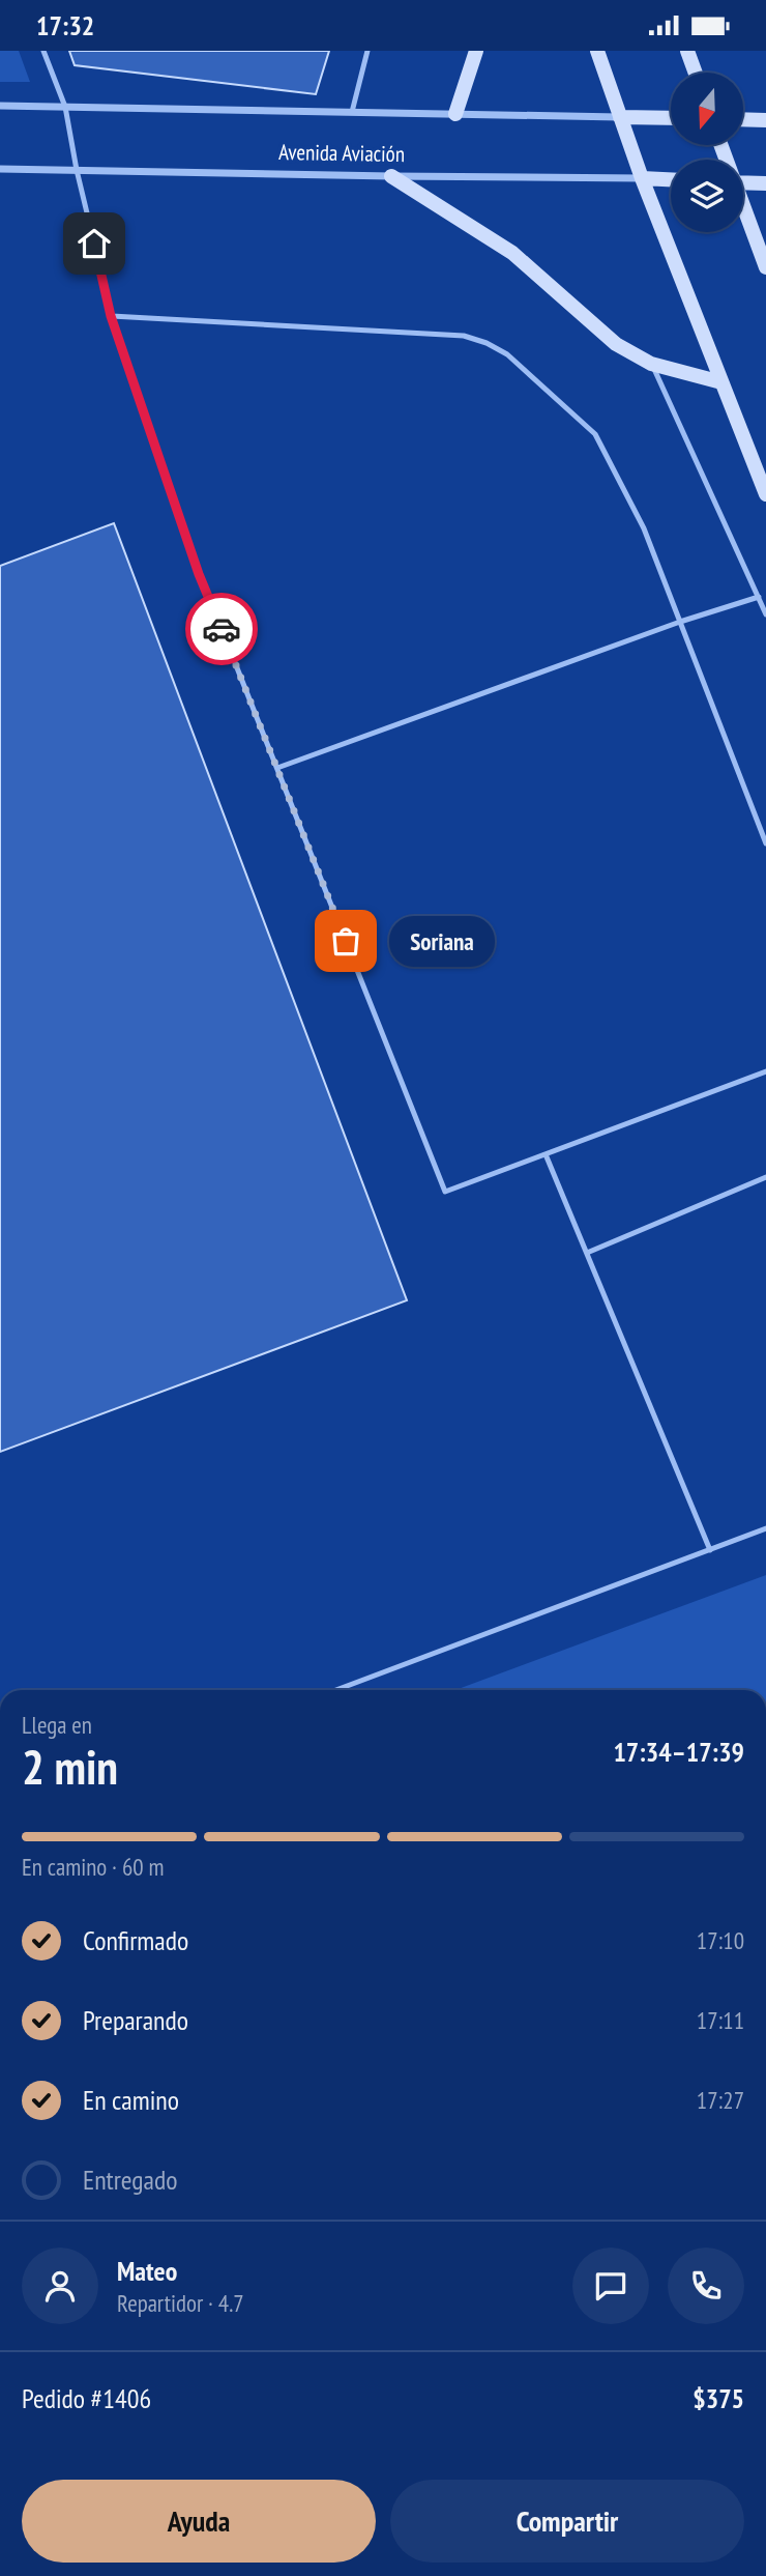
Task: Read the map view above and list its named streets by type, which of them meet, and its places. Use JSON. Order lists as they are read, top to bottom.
{
  "streets": {
    "main road": ["Avenida Aviación"]
  },
  "places": ["Soriana"],
  "north": "bottom",
  "page": {
    "status": "17:32",
    "bubble": "Soriana",
    "heading": ["2 min", "Llega en", "17:34–17:39"],
    "panel": [
      "Mateo",
      "Repartidor · 4.7",
      "Pedido #1406",
      "$375"
    ],
    "bar": "En camino · 60 m",
    "list": [
      ["Confirmado", "17:10"],
      ["Preparando", "17:11"],
      ["En camino", "17:27"],
      "Entregado"
    ],
    "buttons": ["Ayuda", "Compartir"]
  }
}
